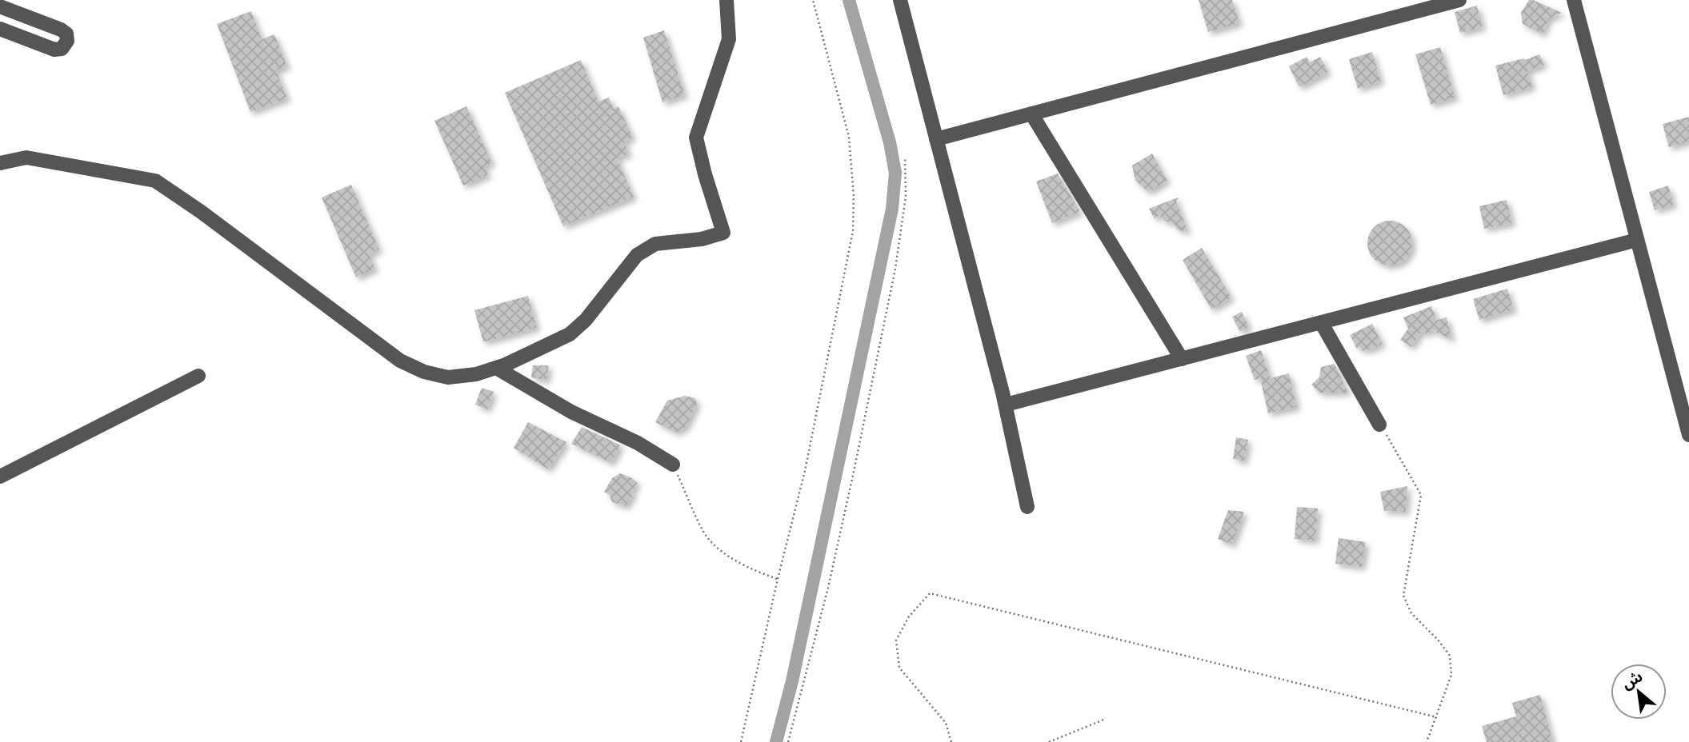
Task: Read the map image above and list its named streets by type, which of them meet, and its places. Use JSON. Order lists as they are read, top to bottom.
{
  "north": "top left"
}
